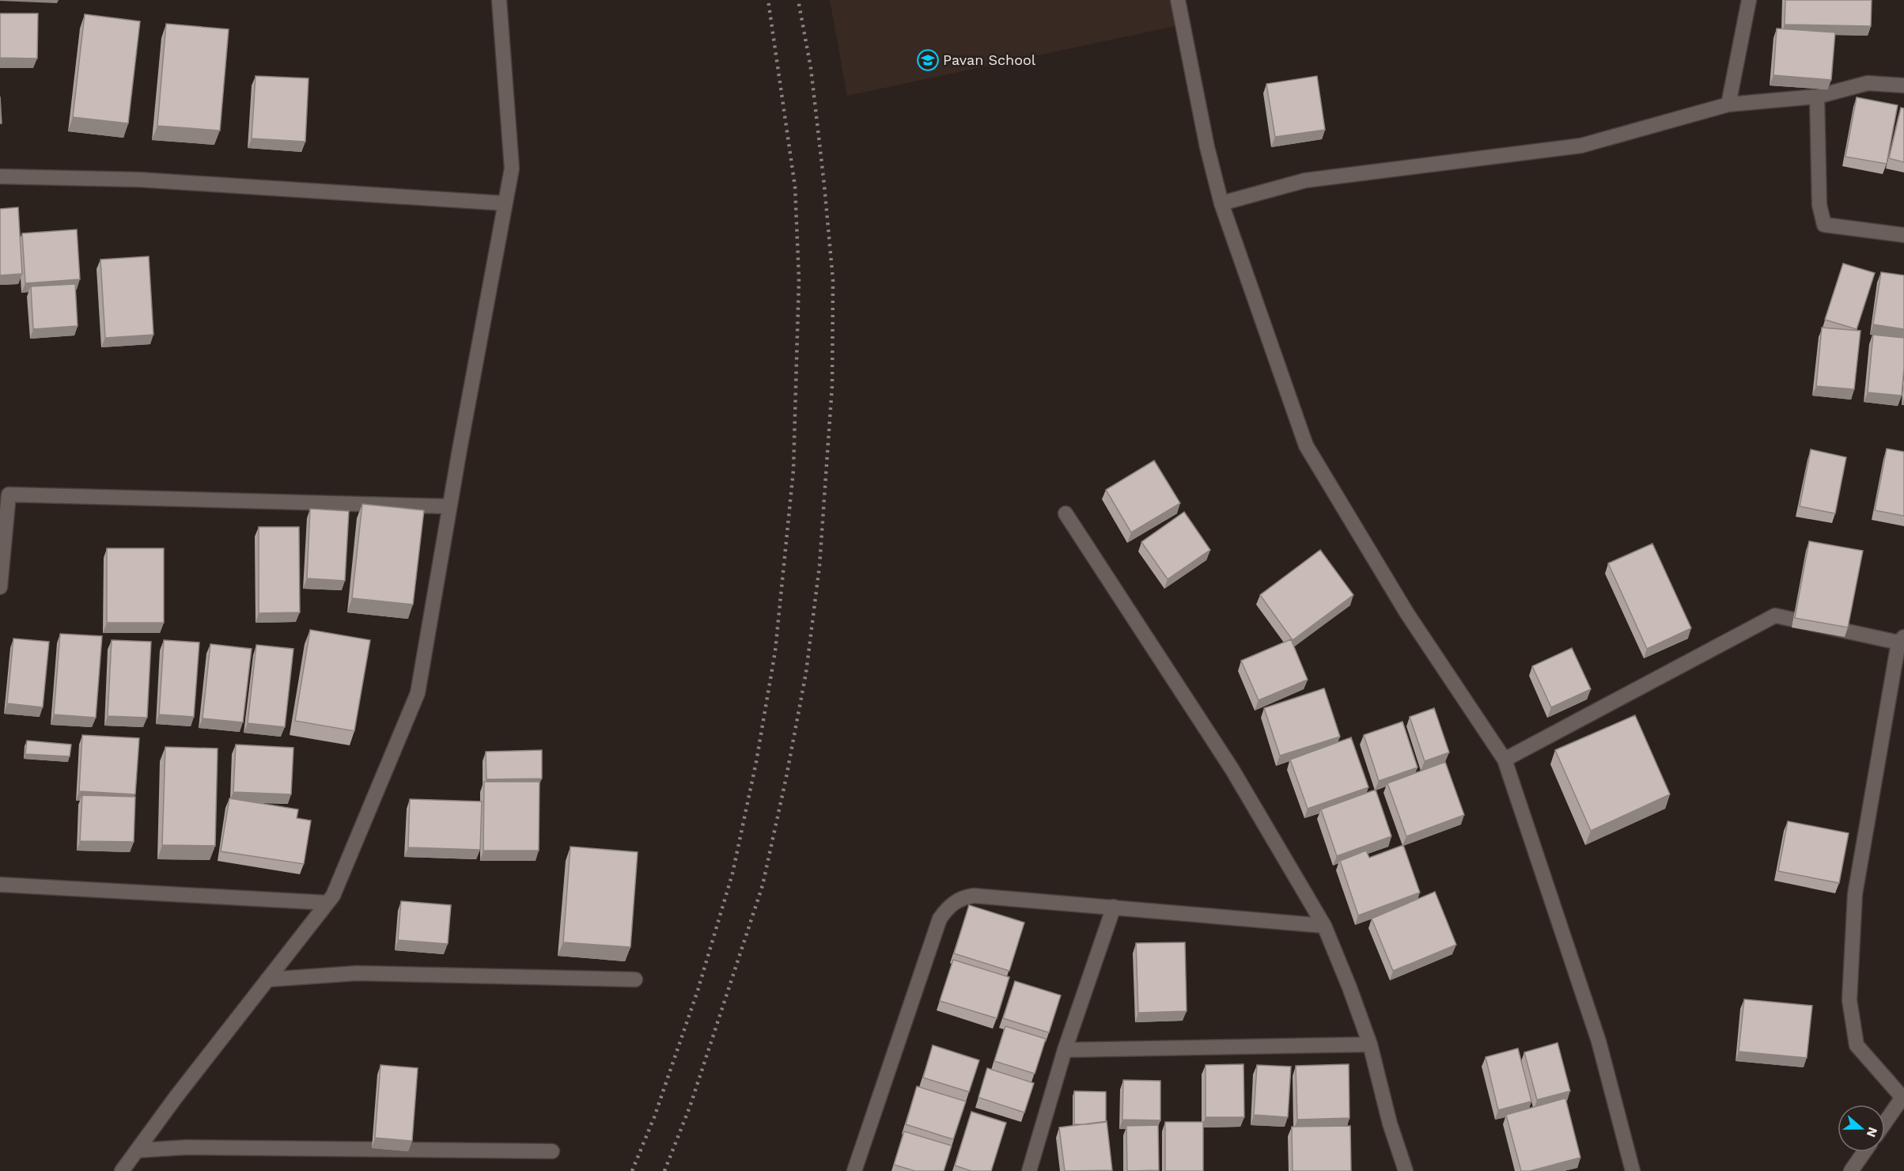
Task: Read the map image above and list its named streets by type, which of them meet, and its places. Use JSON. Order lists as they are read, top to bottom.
{
  "places": {
    "school or university": ["Pavan School"]
  },
  "north": "right"
}
